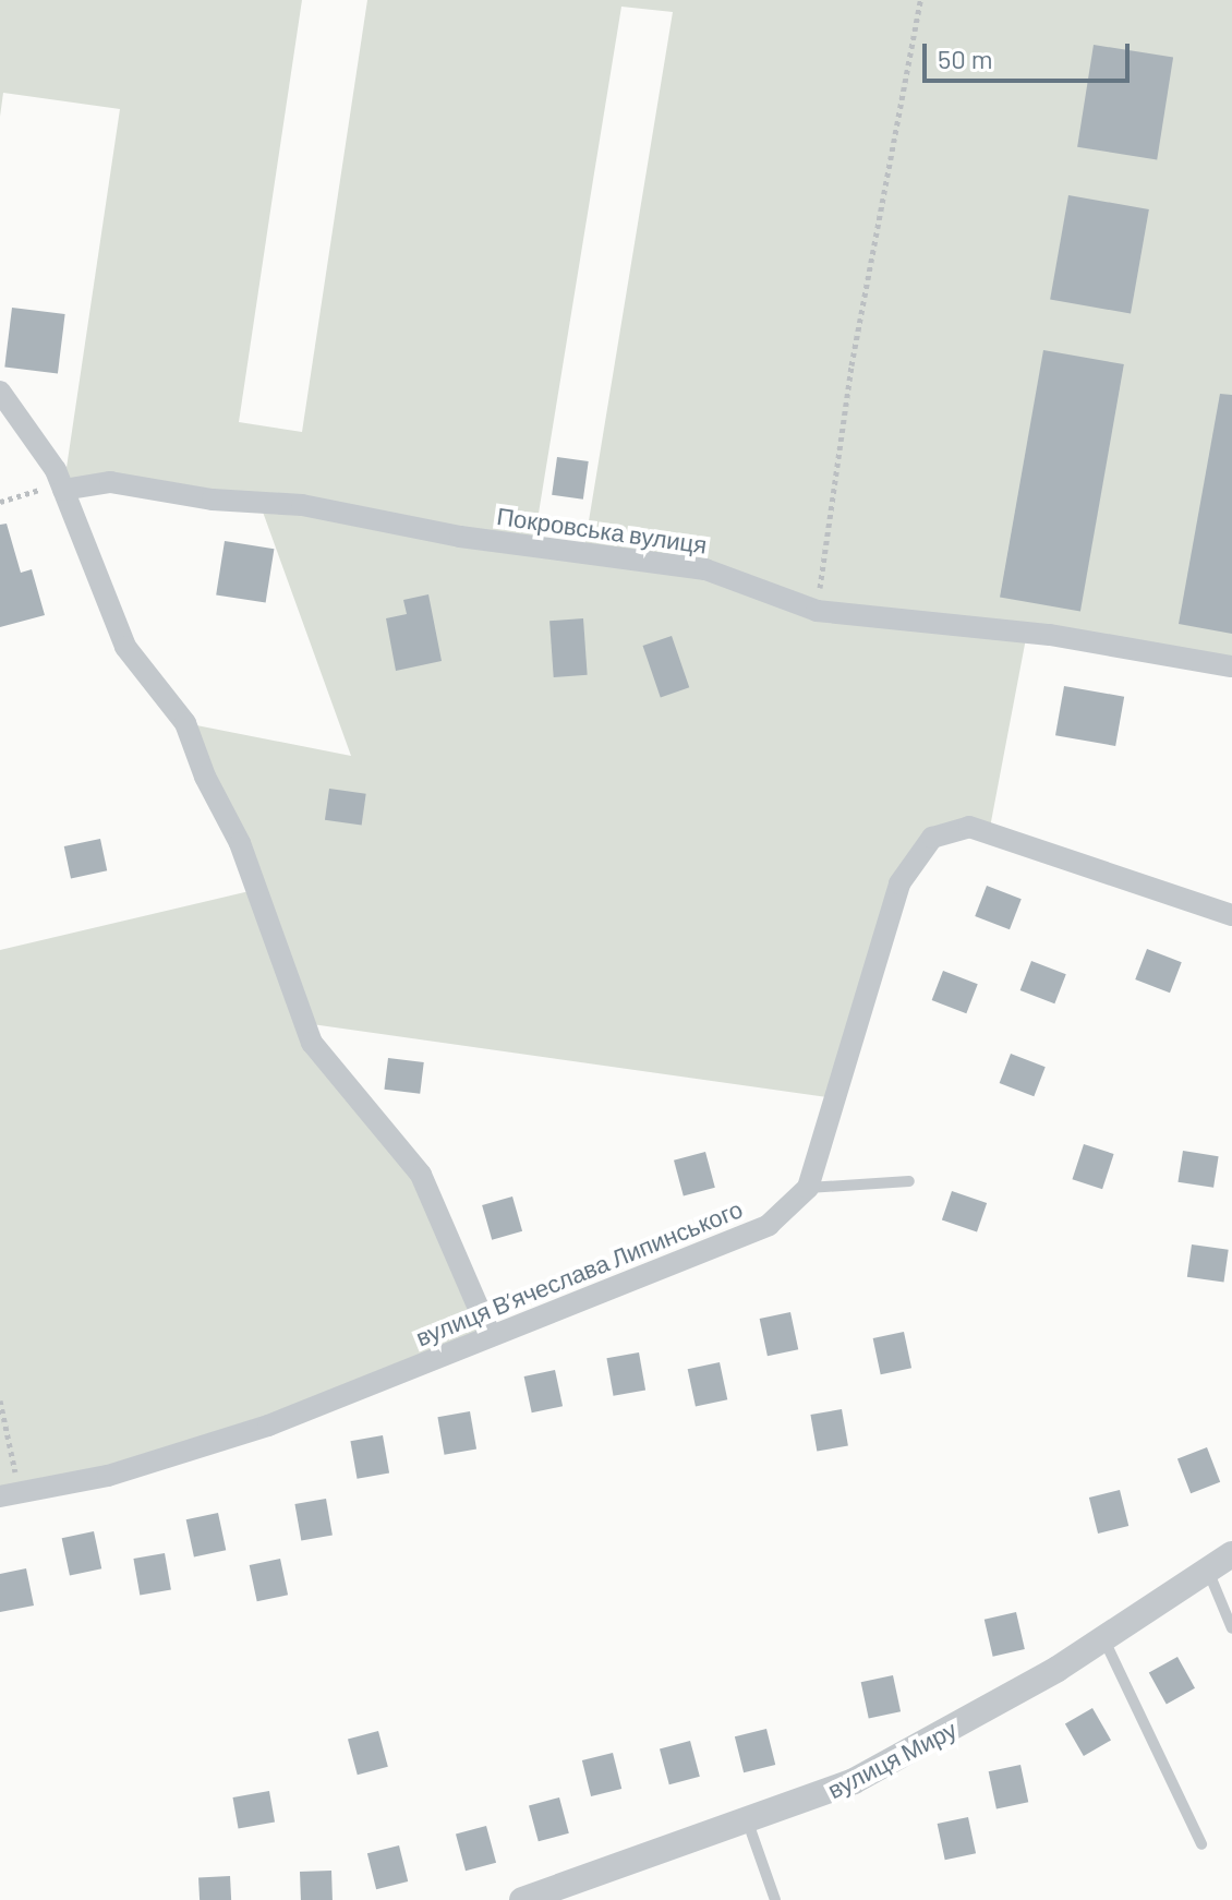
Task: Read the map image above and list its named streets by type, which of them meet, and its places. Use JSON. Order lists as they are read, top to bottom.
{
  "streets": {
    "street": ["Покровська вулиця", "вулиця Вʼячеслава Липинського", "вулиця Миру"]
  },
  "scale_bar": "50 m"
}
